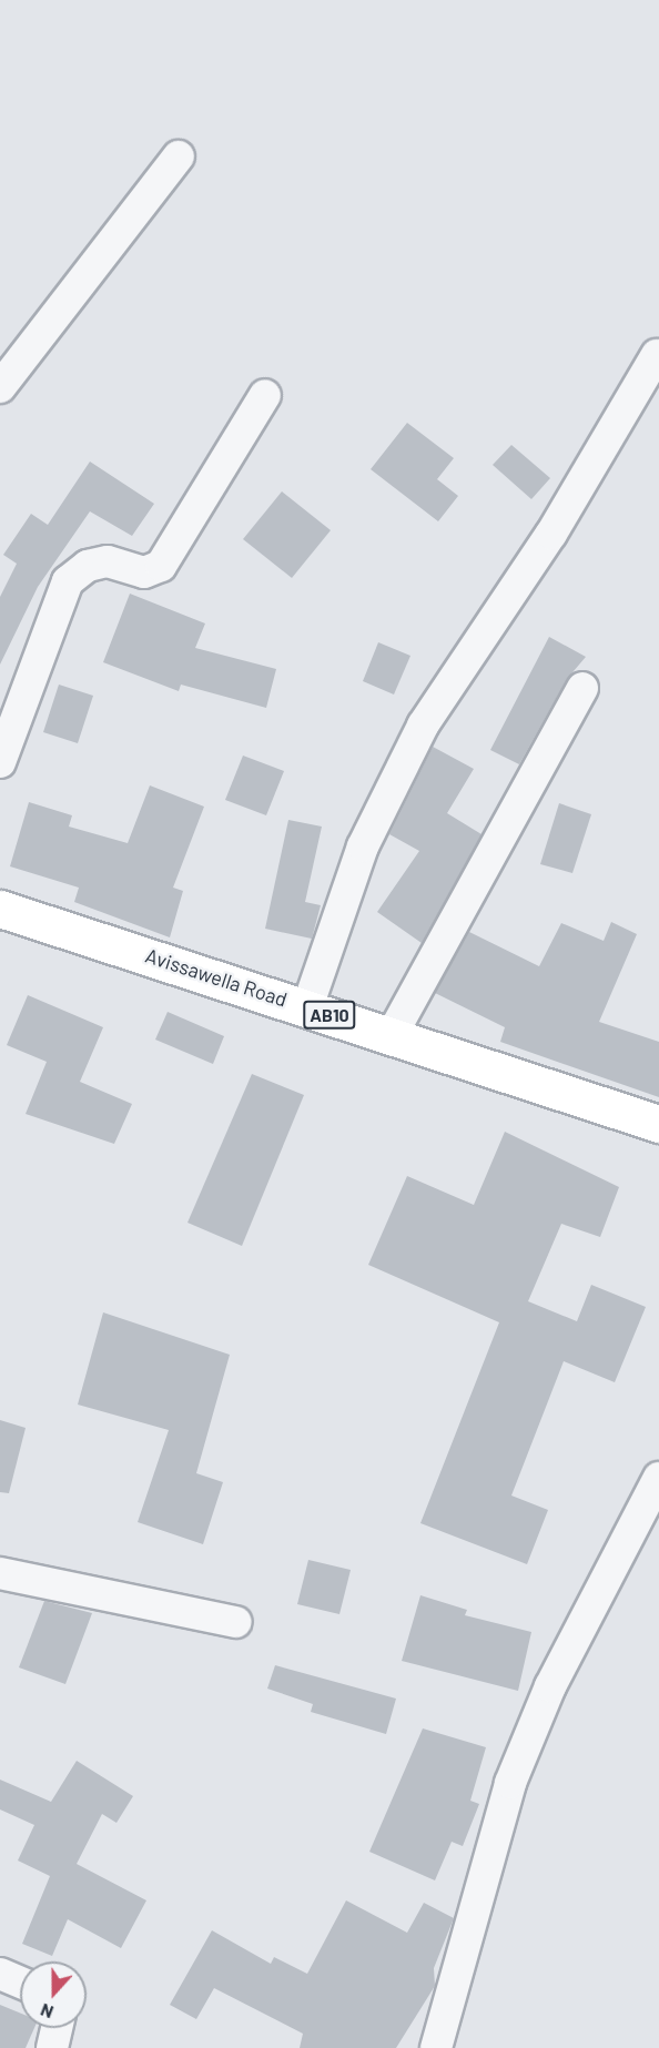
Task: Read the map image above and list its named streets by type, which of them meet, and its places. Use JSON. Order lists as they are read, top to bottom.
{
  "streets": {
    "main road": ["Avissawella Road", "AB10"]
  },
  "north": "bottom"
}
